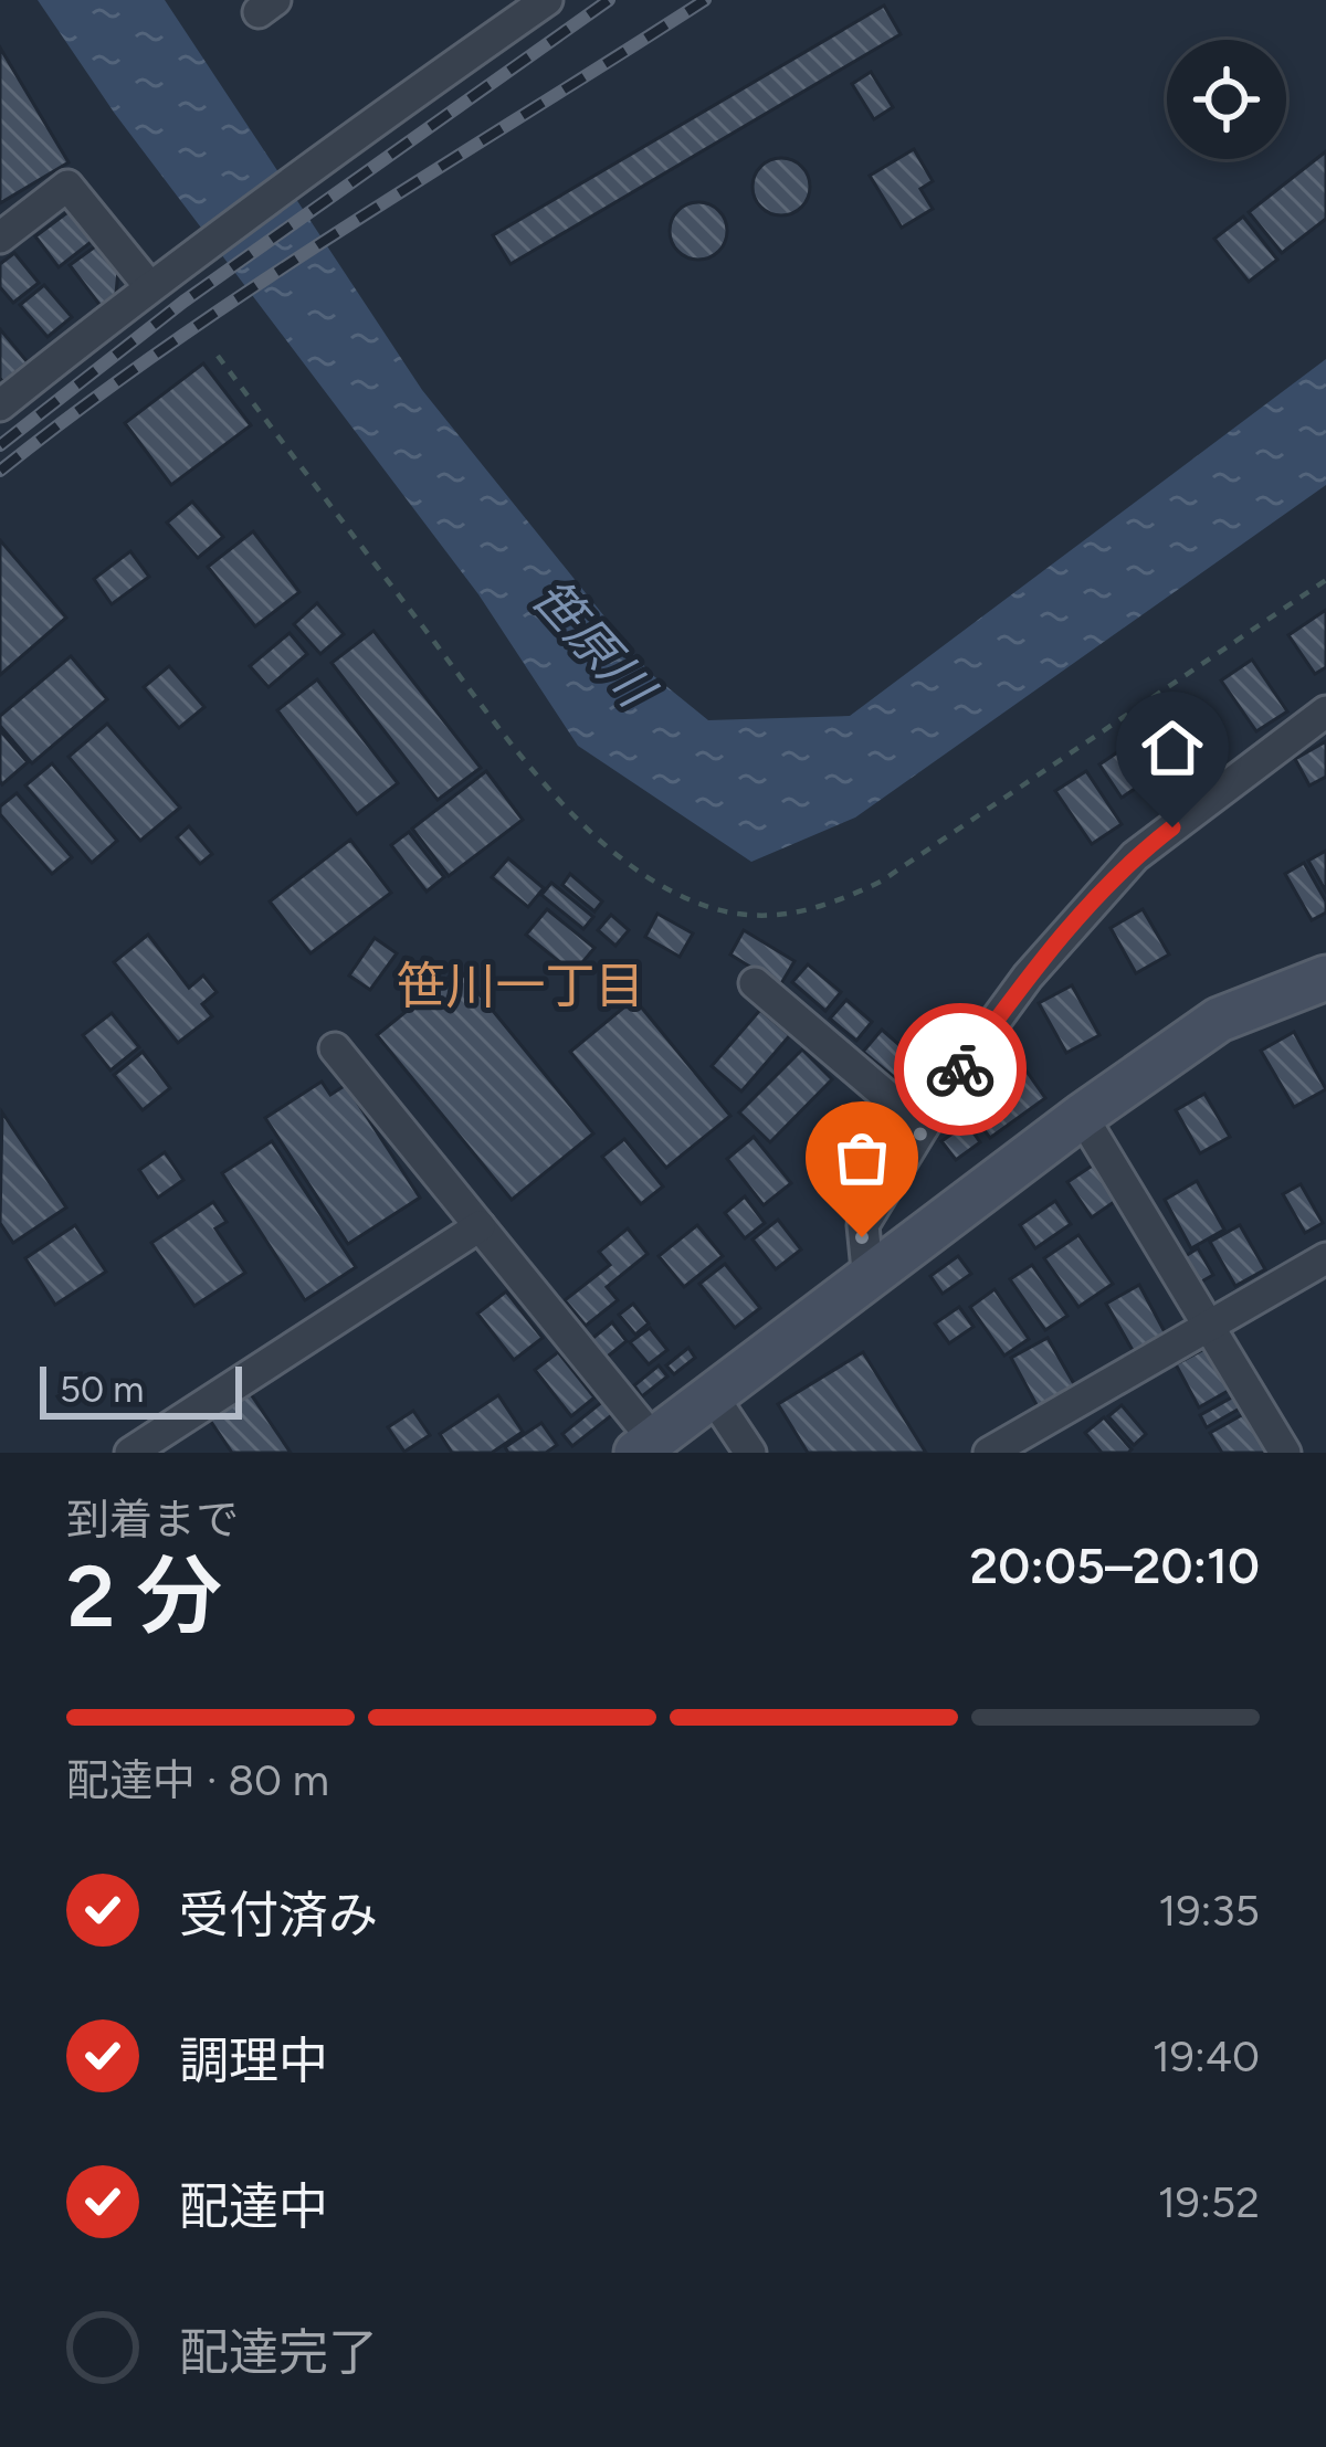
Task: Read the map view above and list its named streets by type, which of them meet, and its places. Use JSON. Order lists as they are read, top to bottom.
{
  "districts": ["笹川一丁目"],
  "water": ["笹原川"],
  "scale_bar": "50 m",
  "page": {
    "scale": "50 m",
    "heading": ["2 分", "到着まで", "20:05–20:10"],
    "bar": "配達中 · 80 m",
    "list": [
      ["受付済み", "19:35"],
      ["調理中", "19:40"],
      ["配達中", "19:52"],
      "配達完了"
    ]
  }
}
